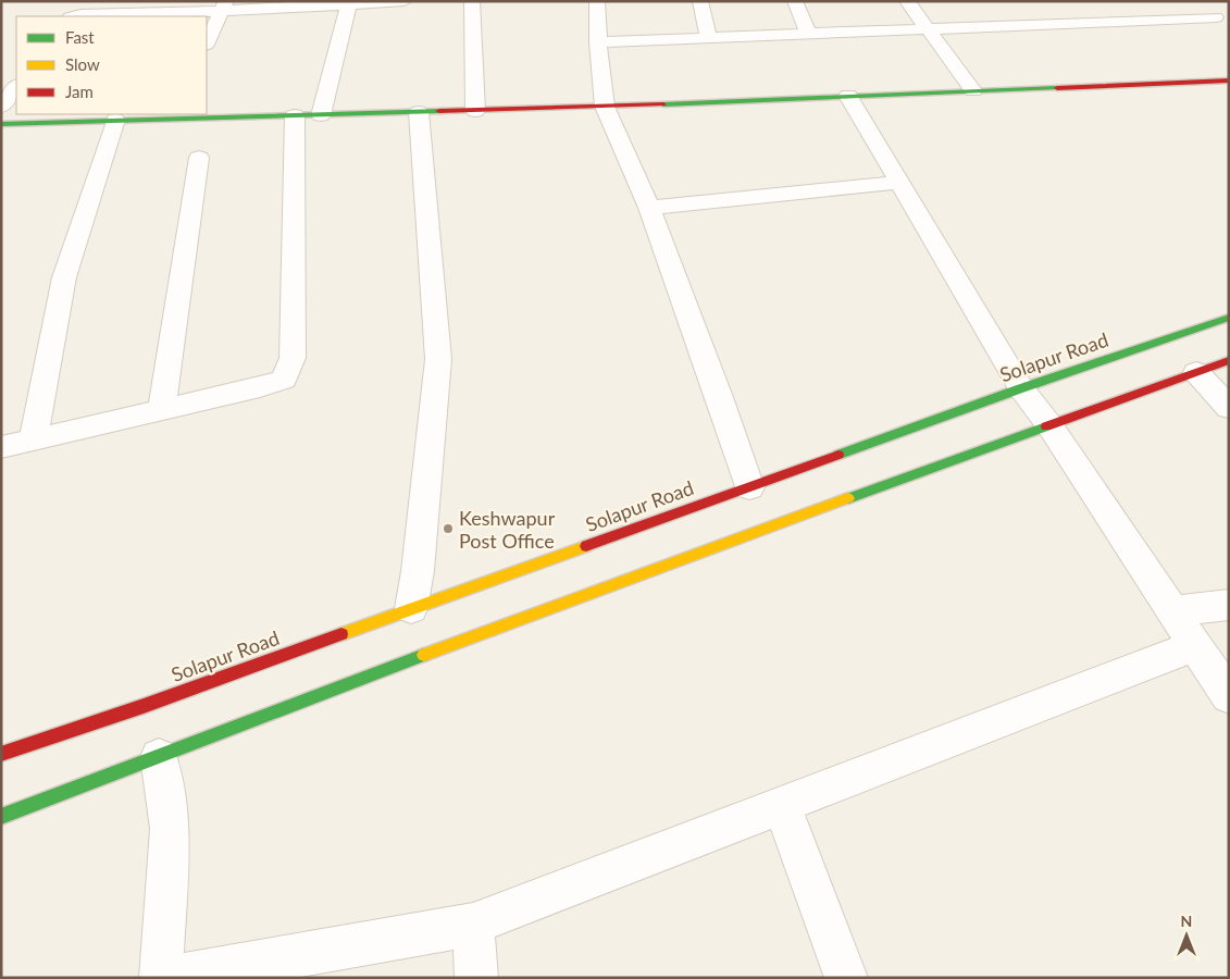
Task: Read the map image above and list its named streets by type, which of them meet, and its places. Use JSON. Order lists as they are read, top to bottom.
{
  "streets": {
    "main road": ["Solapur Road"]
  },
  "places": ["Keshwapur Post Office"],
  "legend": ["Fast", "Slow", "Jam"],
  "north": "top"
}
